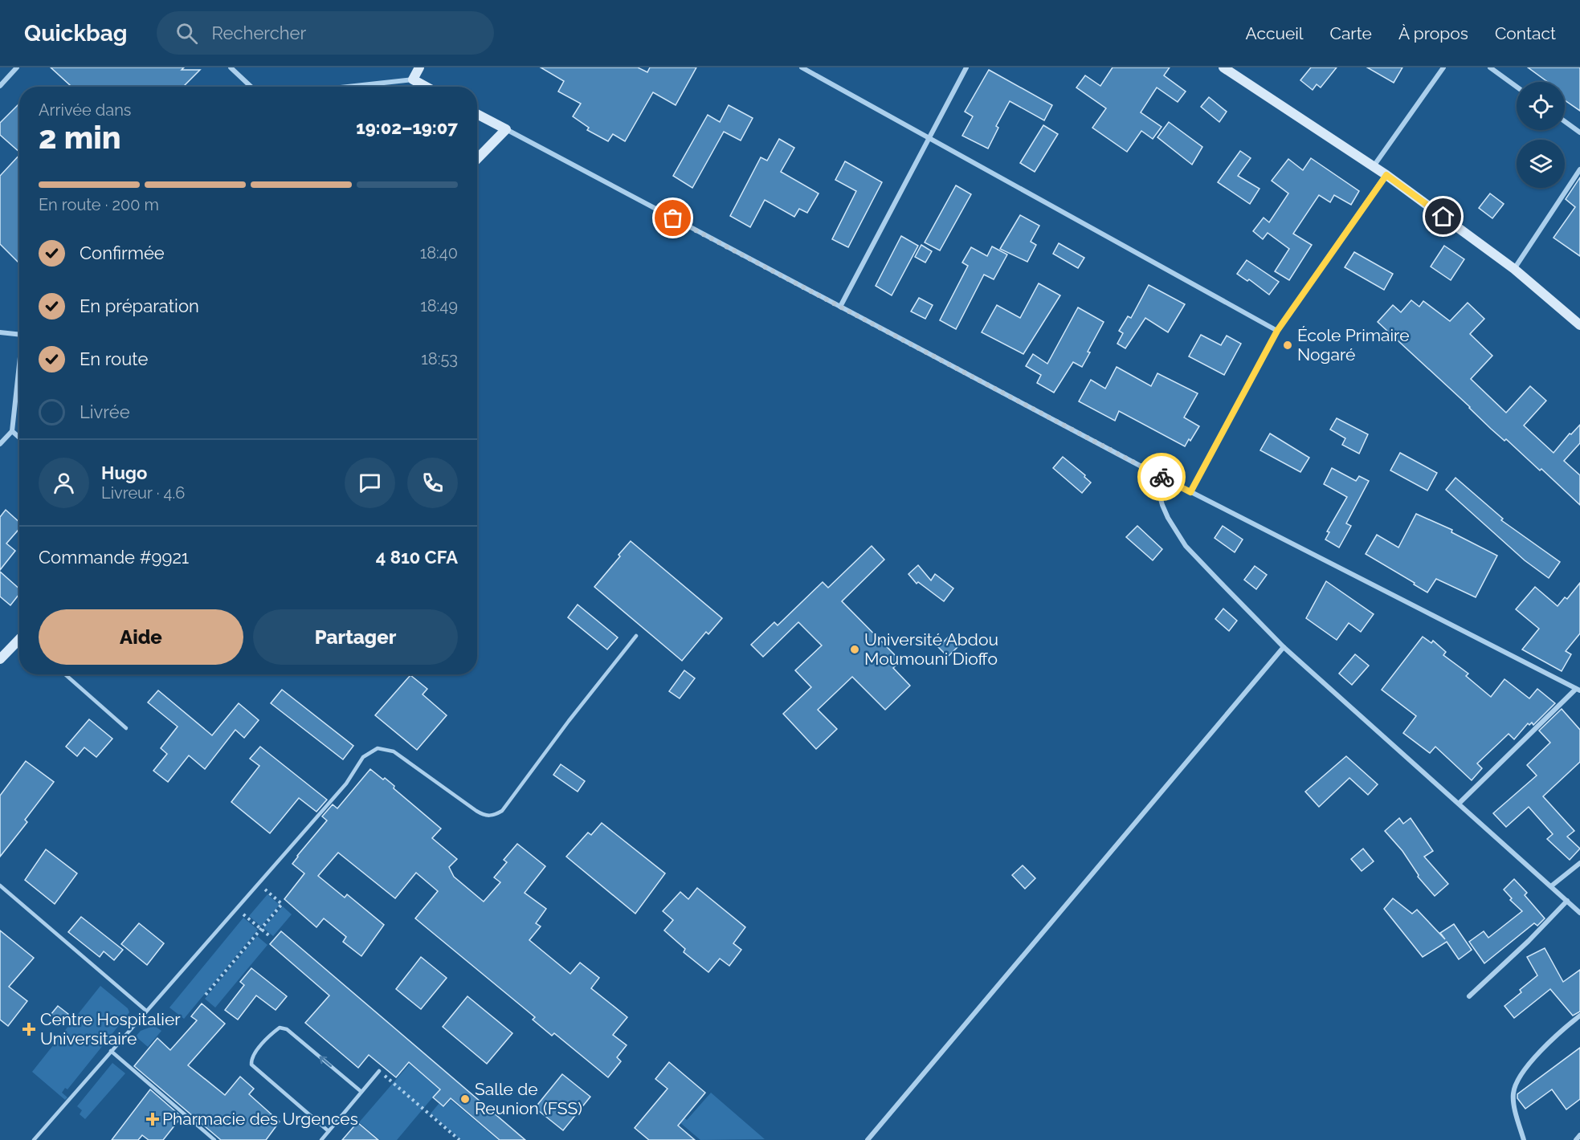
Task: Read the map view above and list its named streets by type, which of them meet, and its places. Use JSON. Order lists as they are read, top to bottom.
{
  "places": {
    "other": ["École Primaire Nogaré", "Université Abdou Moumouni Dioffo", "Salle de Reunion (FSS)"],
    "health": ["Centre Hospitalier Universitaire", "Pharmacie des Urgences"]
  },
  "page": {
    "header": "Quickbag",
    "search": "Rechercher",
    "nav": [
      "Accueil",
      "Carte",
      "À propos",
      "Contact"
    ],
    "heading": ["2 min", "Arrivée dans", "19:02–19:07"],
    "panel": [
      "Hugo",
      "Livreur · 4.6",
      "Commande #9921",
      "4 810 CFA"
    ],
    "bar": "En route · 200 m",
    "list": [
      ["Confirmée", "18:40"],
      ["En préparation", "18:49"],
      ["En route", "18:53"],
      "Livrée"
    ],
    "buttons": ["Aide", "Partager"]
  }
}
